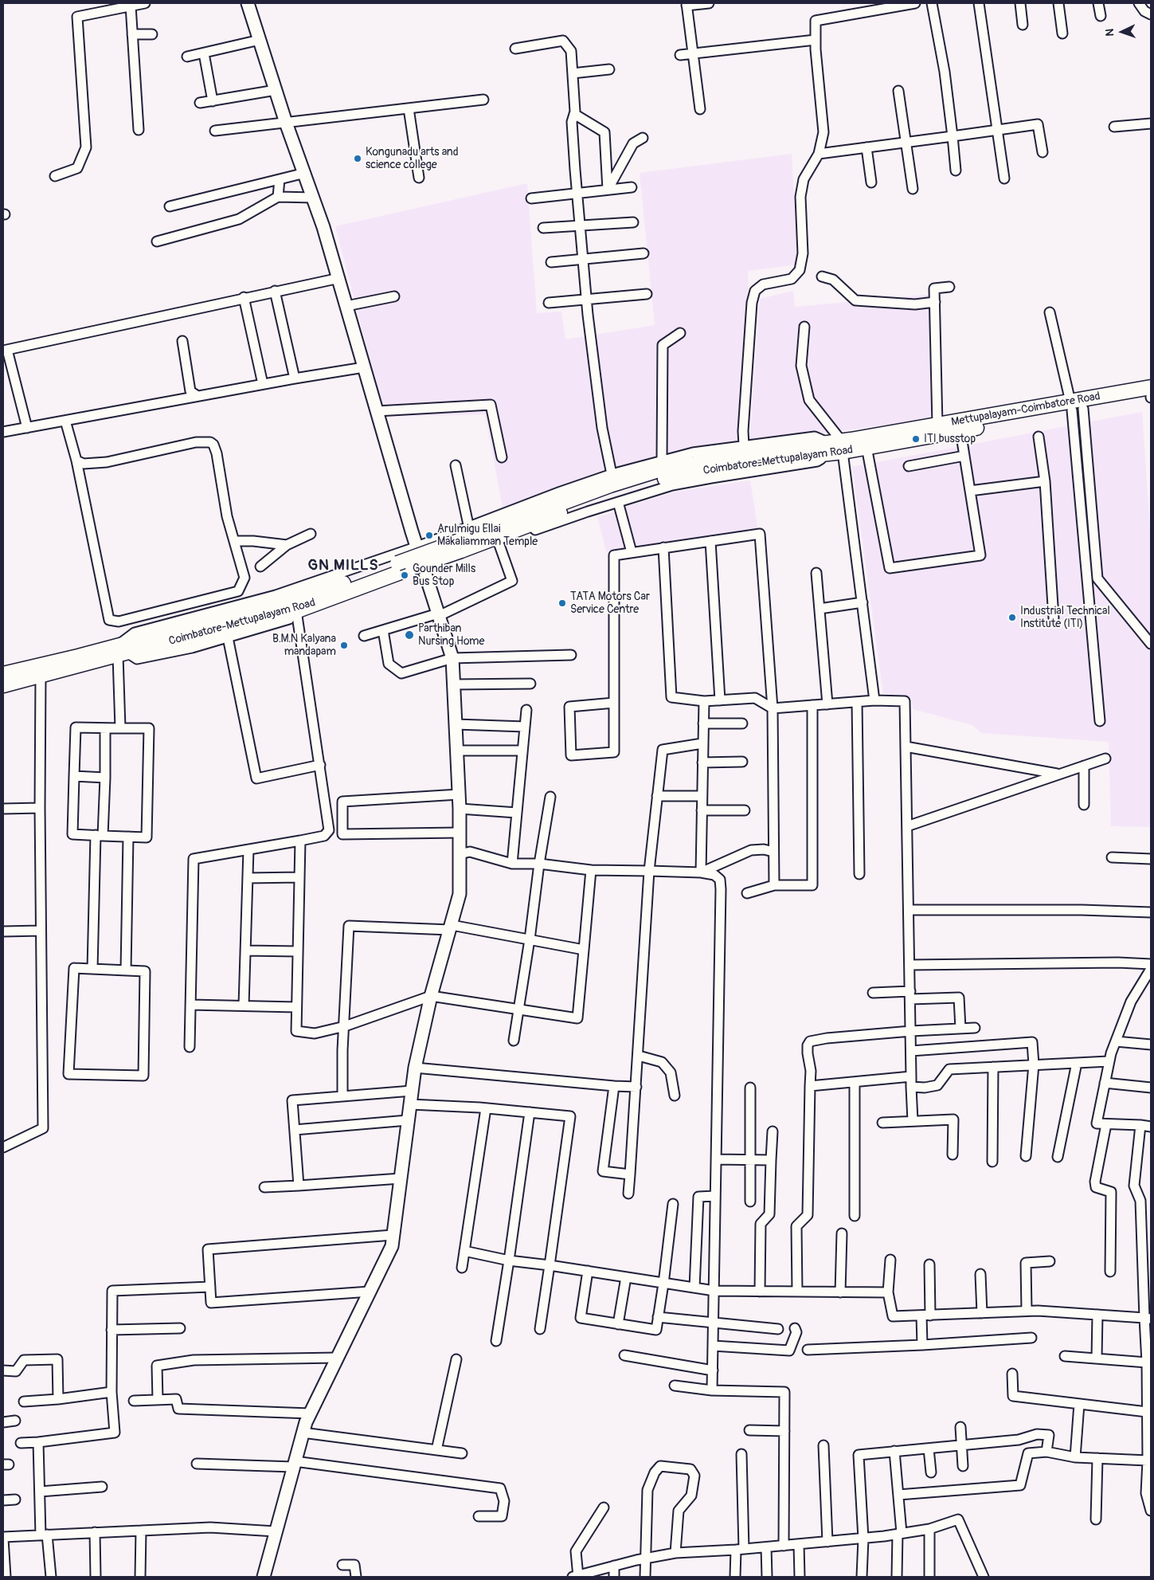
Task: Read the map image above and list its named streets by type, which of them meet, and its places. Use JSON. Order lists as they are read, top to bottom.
{
  "streets": {
    "highway": ["Mettupalayam-Coimbatore Road", "Coimbatore-Mettupalayam Road"]
  },
  "crossings": [
    ["Mettupalayam-Coimbatore Road", "Coimbatore-Mettupalayam Road"]
  ],
  "districts": ["GN MILLS"],
  "places": [
    "Kongunadu arts and science college",
    "ITI busstop",
    "Arulmigu Ellai Makaliamman Temple",
    "Gounder Mills Bus Stop",
    "TATA Motors Car Service Centre",
    "Industrial Technical Institute (ITI)",
    "Parthiban Nursing Home",
    "B.M.N Kalyana mandapam"
  ],
  "north": "left"
}
